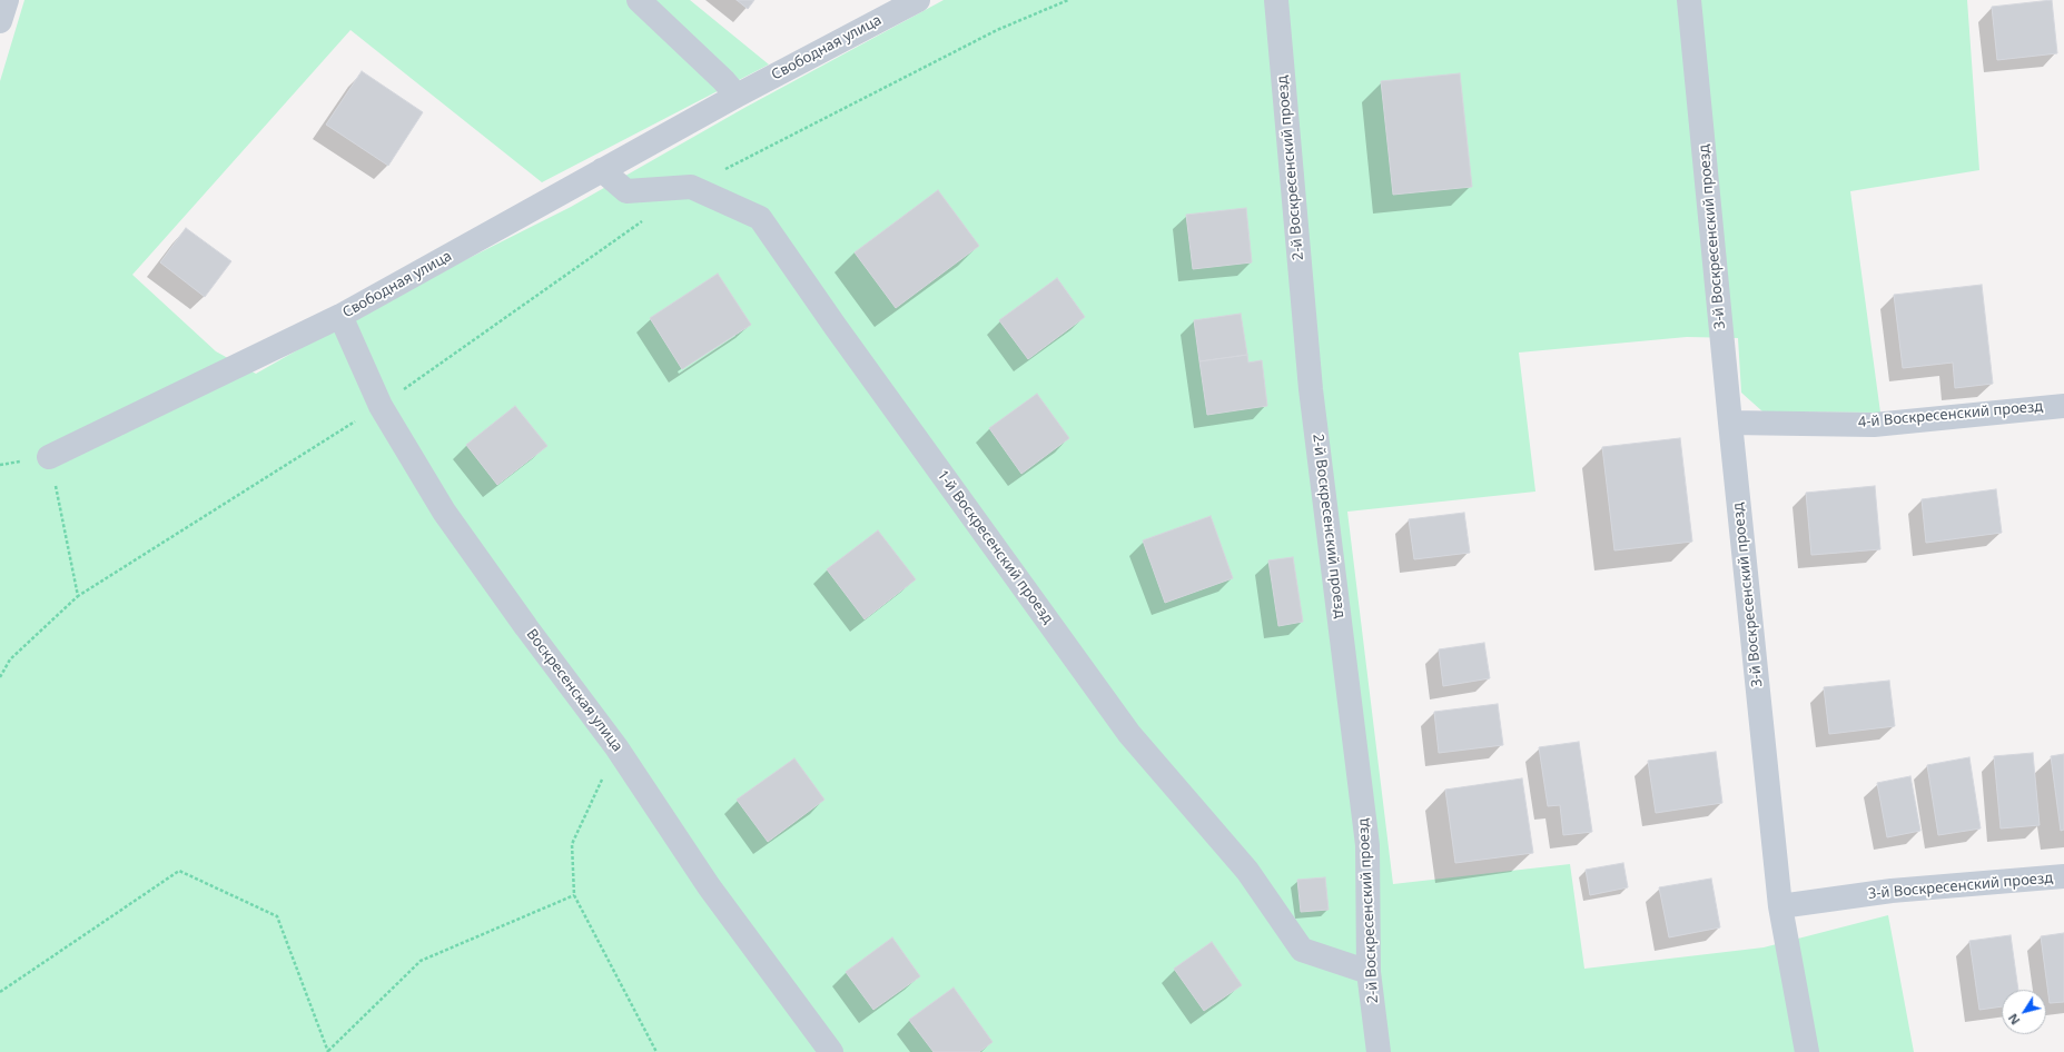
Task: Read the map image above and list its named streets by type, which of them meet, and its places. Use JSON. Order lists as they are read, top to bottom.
{
  "streets": {
    "street": [
      "Свободная улица",
      "2-й Воскресенский проезд",
      "3-й Воскресенский проезд",
      "4-й Воскресенский проезд",
      "1-й Воскресенский проезд",
      "Воскресенская улица"
    ]
  },
  "crossings": [
    ["Свободная улица", "1-й Воскресенский проезд"],
    ["Свободная улица", "Воскресенская улица"],
    ["2-й Воскресенский проезд", "1-й Воскресенский проезд"],
    ["3-й Воскресенский проезд", "4-й Воскресенский проезд"]
  ],
  "north": "bottom left"
}
